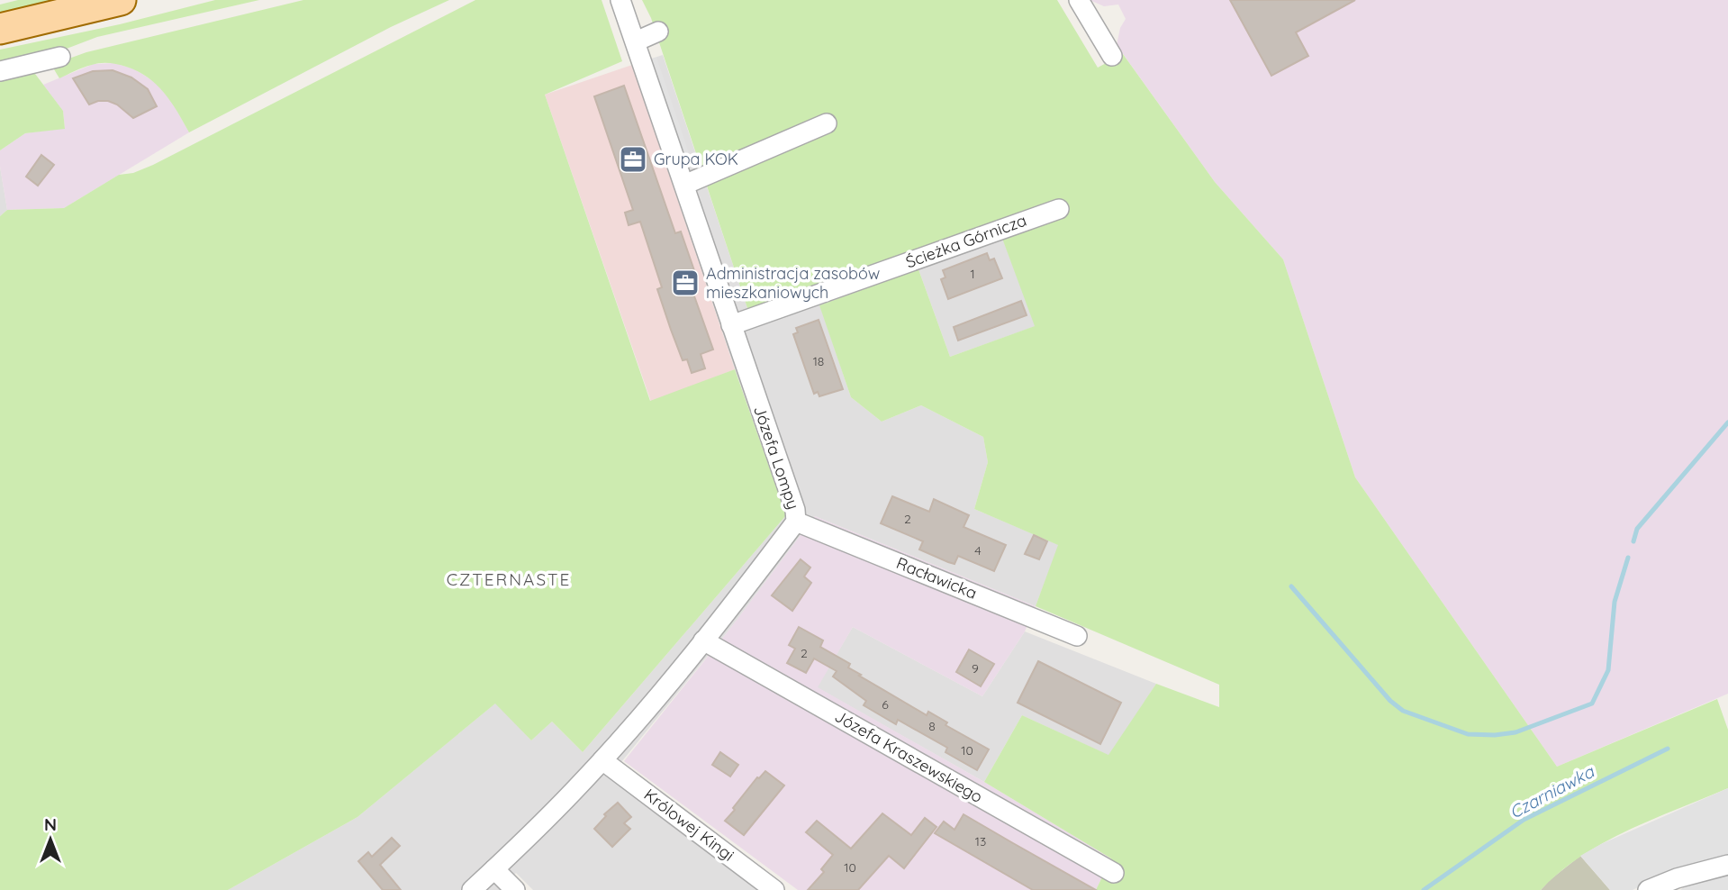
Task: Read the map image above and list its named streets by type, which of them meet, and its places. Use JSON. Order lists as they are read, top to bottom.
{
  "streets": {
    "street": [
      "Ścieżka Górnicza",
      "Józefa Lompy",
      "Racławicka",
      "Józefa Kraszewskiego",
      "Królowej Kingi"
    ]
  },
  "crossings": [
    ["Ścieżka Górnicza", "Józefa Lompy"],
    ["Józefa Lompy", "Racławicka"],
    ["Józefa Lompy", "Józefa Kraszewskiego"],
    ["Józefa Lompy", "Królowej Kingi"]
  ],
  "districts": ["CZTERNASTE"],
  "water": ["Czarniawka"],
  "places": {
    "office": ["Grupa KOK", "Administracja zasobów mieszkaniowych"]
  },
  "house_numbers": [
    "1",
    "18",
    "2",
    "4",
    "2",
    "9",
    "6",
    "8",
    "10",
    "13",
    "10"
  ],
  "north": "top"
}
